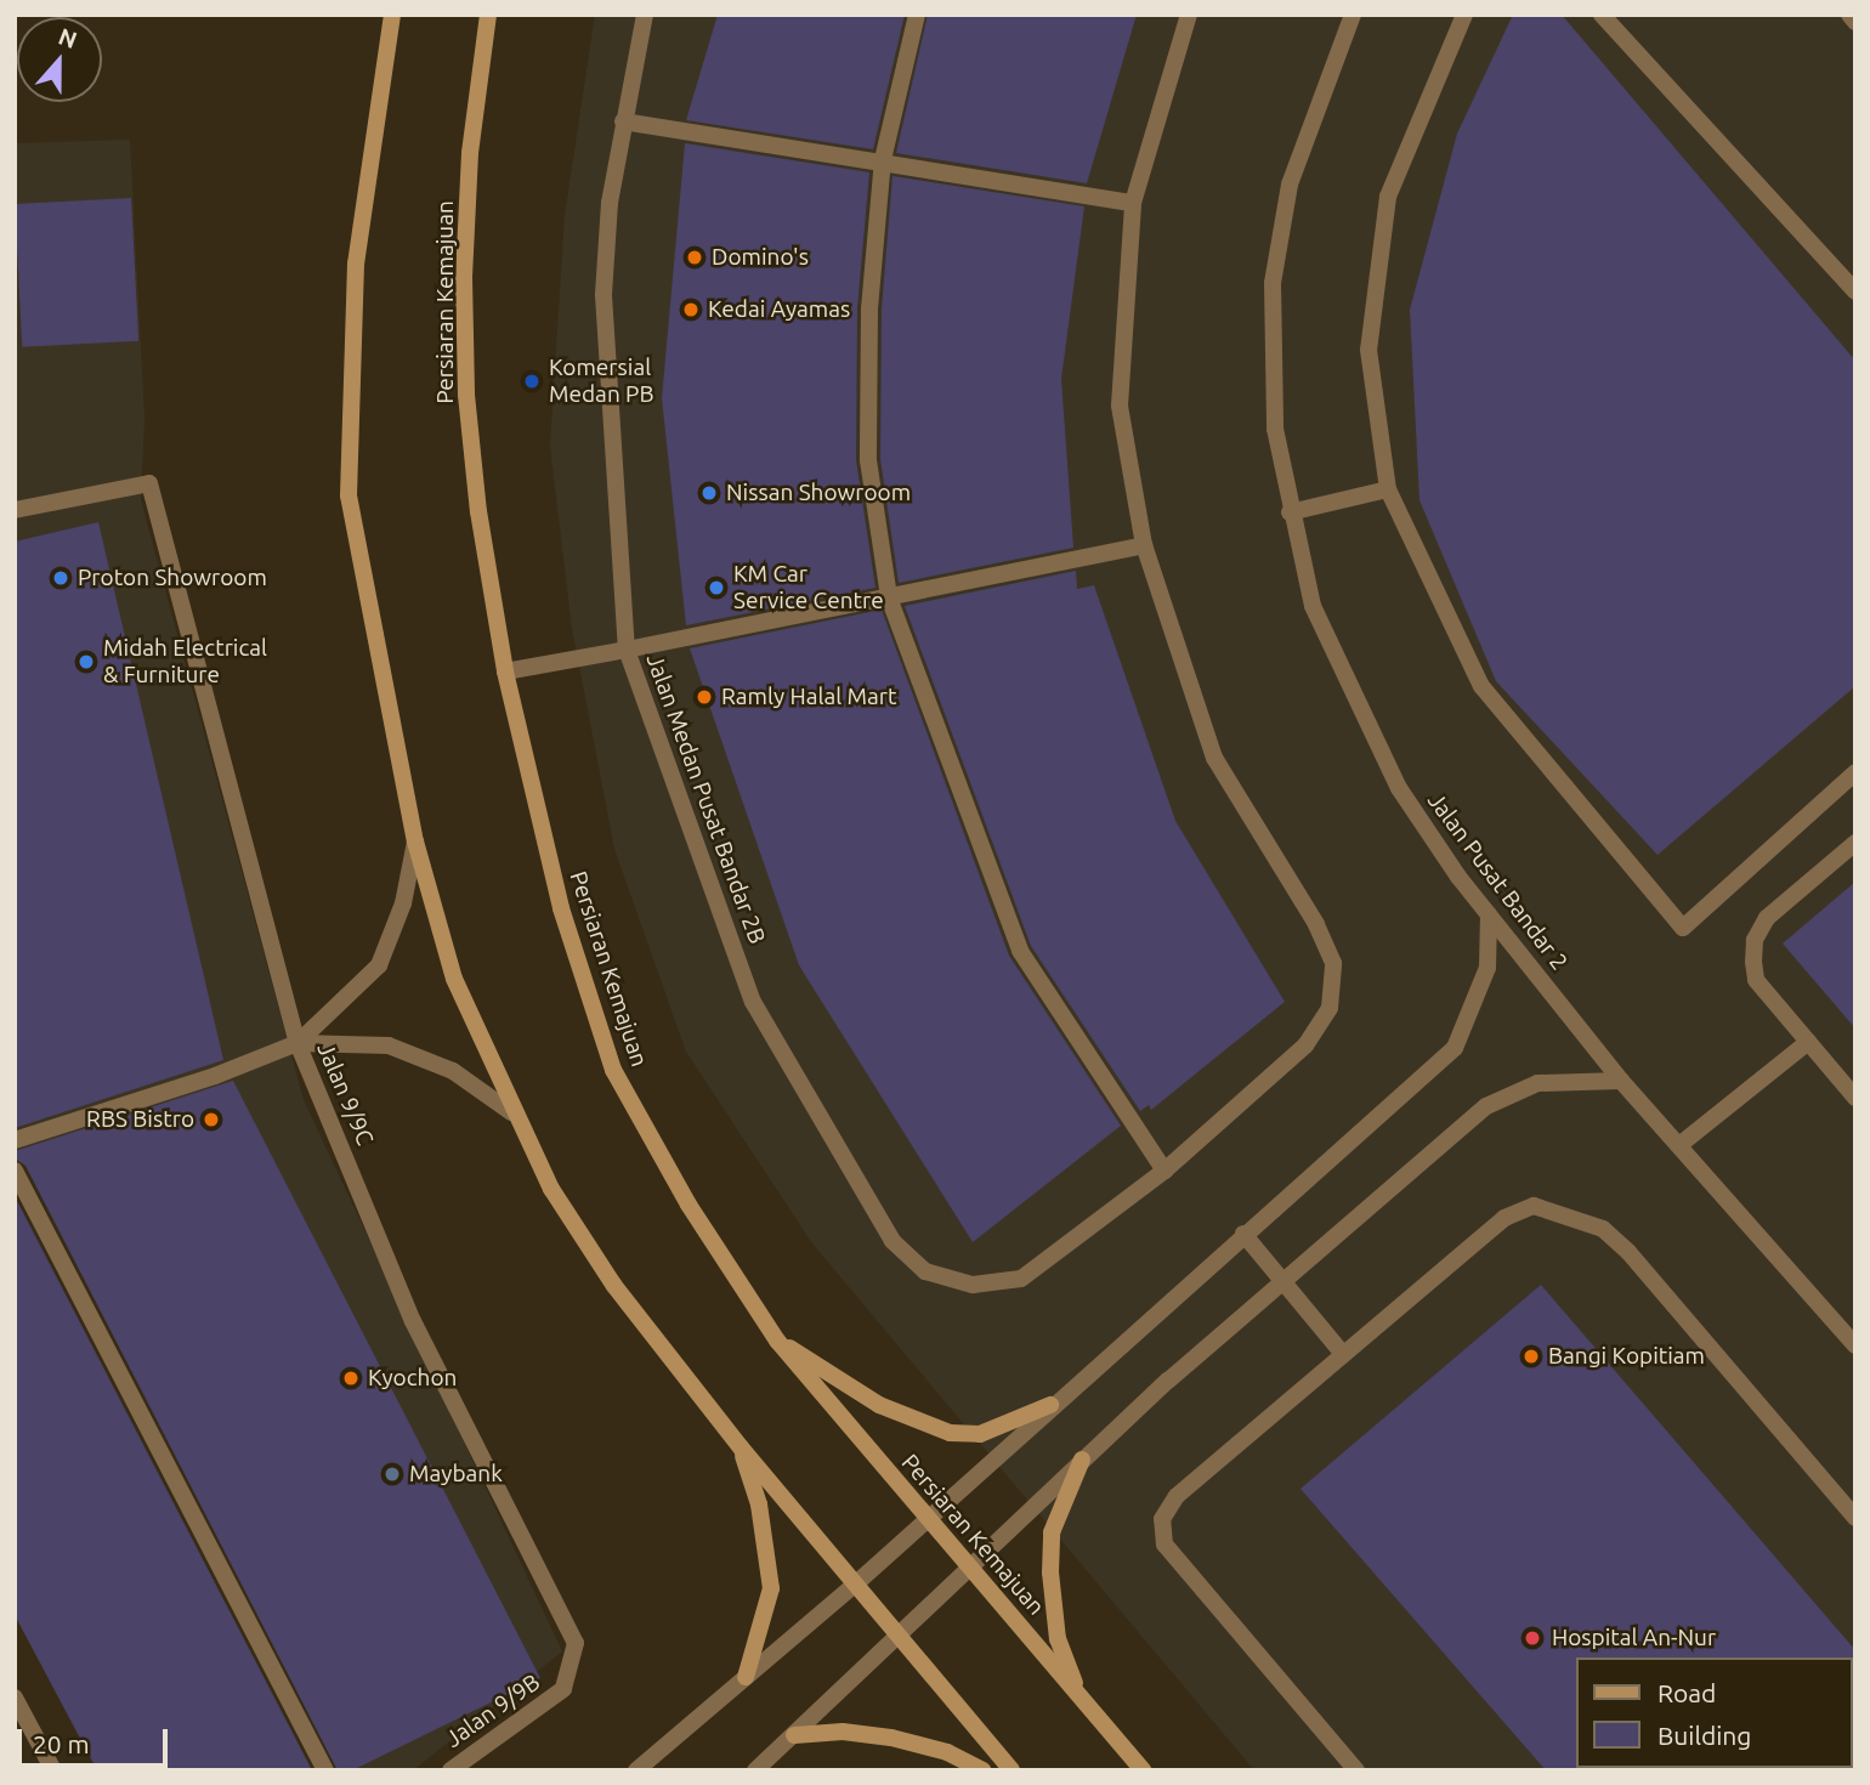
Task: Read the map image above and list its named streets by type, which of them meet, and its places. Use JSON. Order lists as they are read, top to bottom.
{
  "streets": {
    "main road": ["Persiaran Kemajuan"],
    "street": [
      "Jalan Medan Pusat Bandar 2B",
      "Jalan Pusat Bandar 2",
      "Jalan 9/9C",
      "Jalan 9/9B"
    ]
  },
  "crossings": [
    ["Jalan 9/9C", "Jalan 9/9B"]
  ],
  "places": [
    "Domino's",
    "Kedai Ayamas",
    "Komersial Medan PB",
    "Nissan Showroom",
    "Proton Showroom",
    "KM Car Service Centre",
    "Midah Electrical & Furniture",
    "Ramly Halal Mart",
    "RBS Bistro",
    "Bangi Kopitiam",
    "Kyochon",
    "Maybank",
    "Hospital An-Nur"
  ],
  "legend": ["Road", "Building"],
  "scale_bar": "20 m",
  "north": "top"
}
